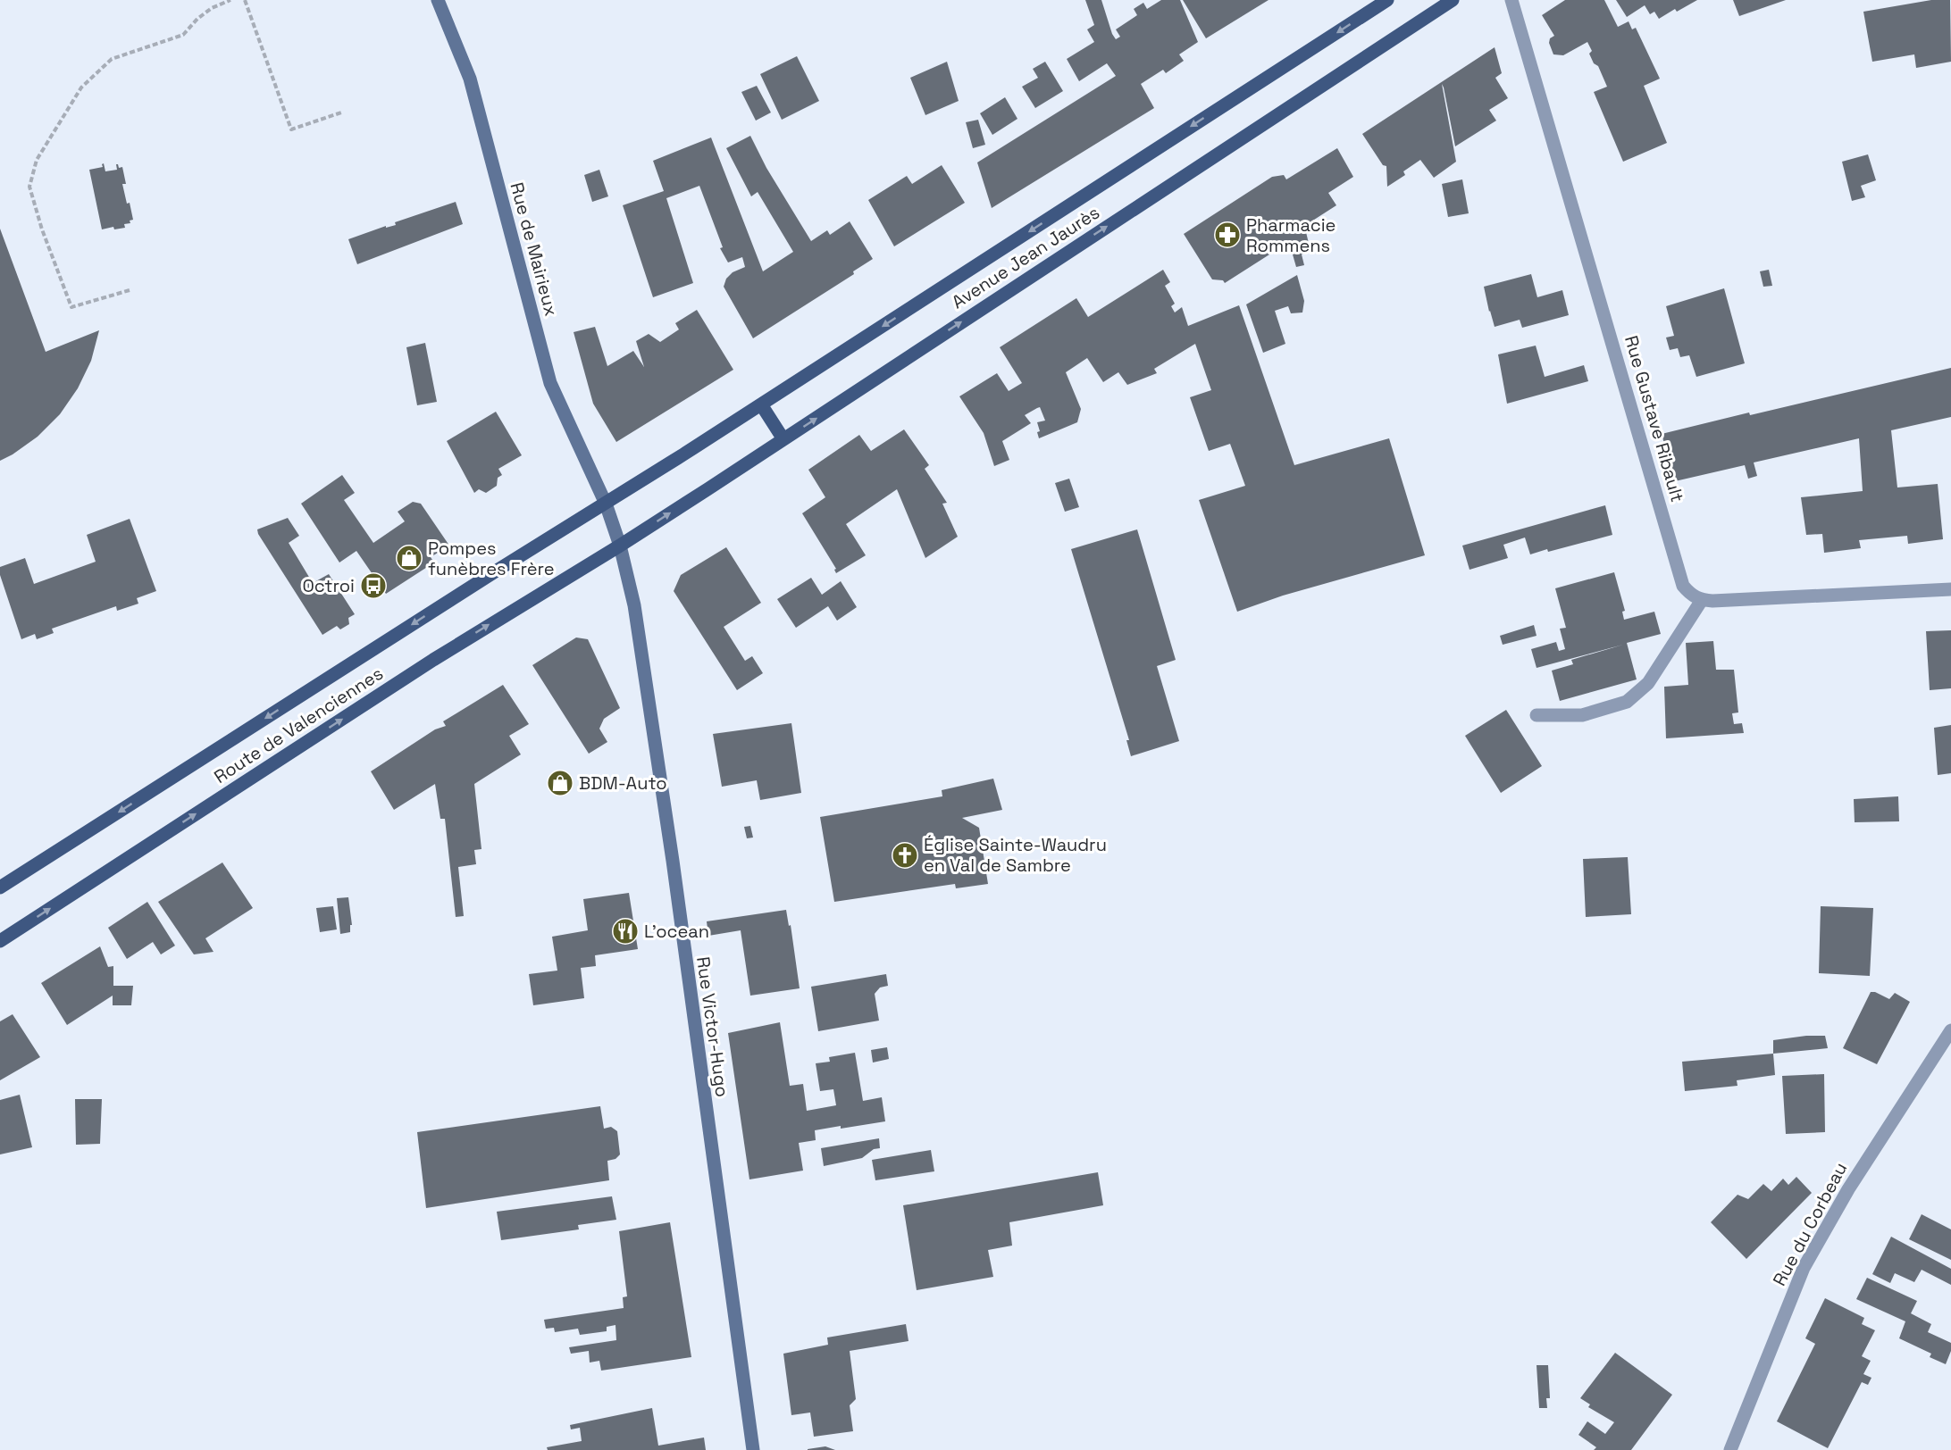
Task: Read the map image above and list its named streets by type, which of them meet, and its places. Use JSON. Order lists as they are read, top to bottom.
{
  "streets": {
    "main road": ["Avenue Jean Jaurès", "Route de Valenciennes"],
    "street": [
      "Rue de Mairieux",
      "Rue Gustave Ribault",
      "Rue Victor-Hugo",
      "Rue du Corbeau"
    ]
  },
  "crossings": [
    ["Rue de Mairieux", "Avenue Jean Jaurès"],
    ["Rue de Mairieux", "Route de Valenciennes"],
    ["Rue de Mairieux", "Rue Victor-Hugo"],
    ["Avenue Jean Jaurès", "Route de Valenciennes"],
    ["Avenue Jean Jaurès", "Rue Victor-Hugo"],
    ["Route de Valenciennes", "Rue Victor-Hugo"]
  ],
  "places": {
    "pharmacy": ["Pharmacie Rommens"],
    "shop": ["Pompes funèbres Frère", "BDM-Auto"],
    "bus stop": ["Octroi"],
    "church": ["Église Sainte-Waudru en Val de Sambre"],
    "restaurant": ["L'ocean"]
  }
}
